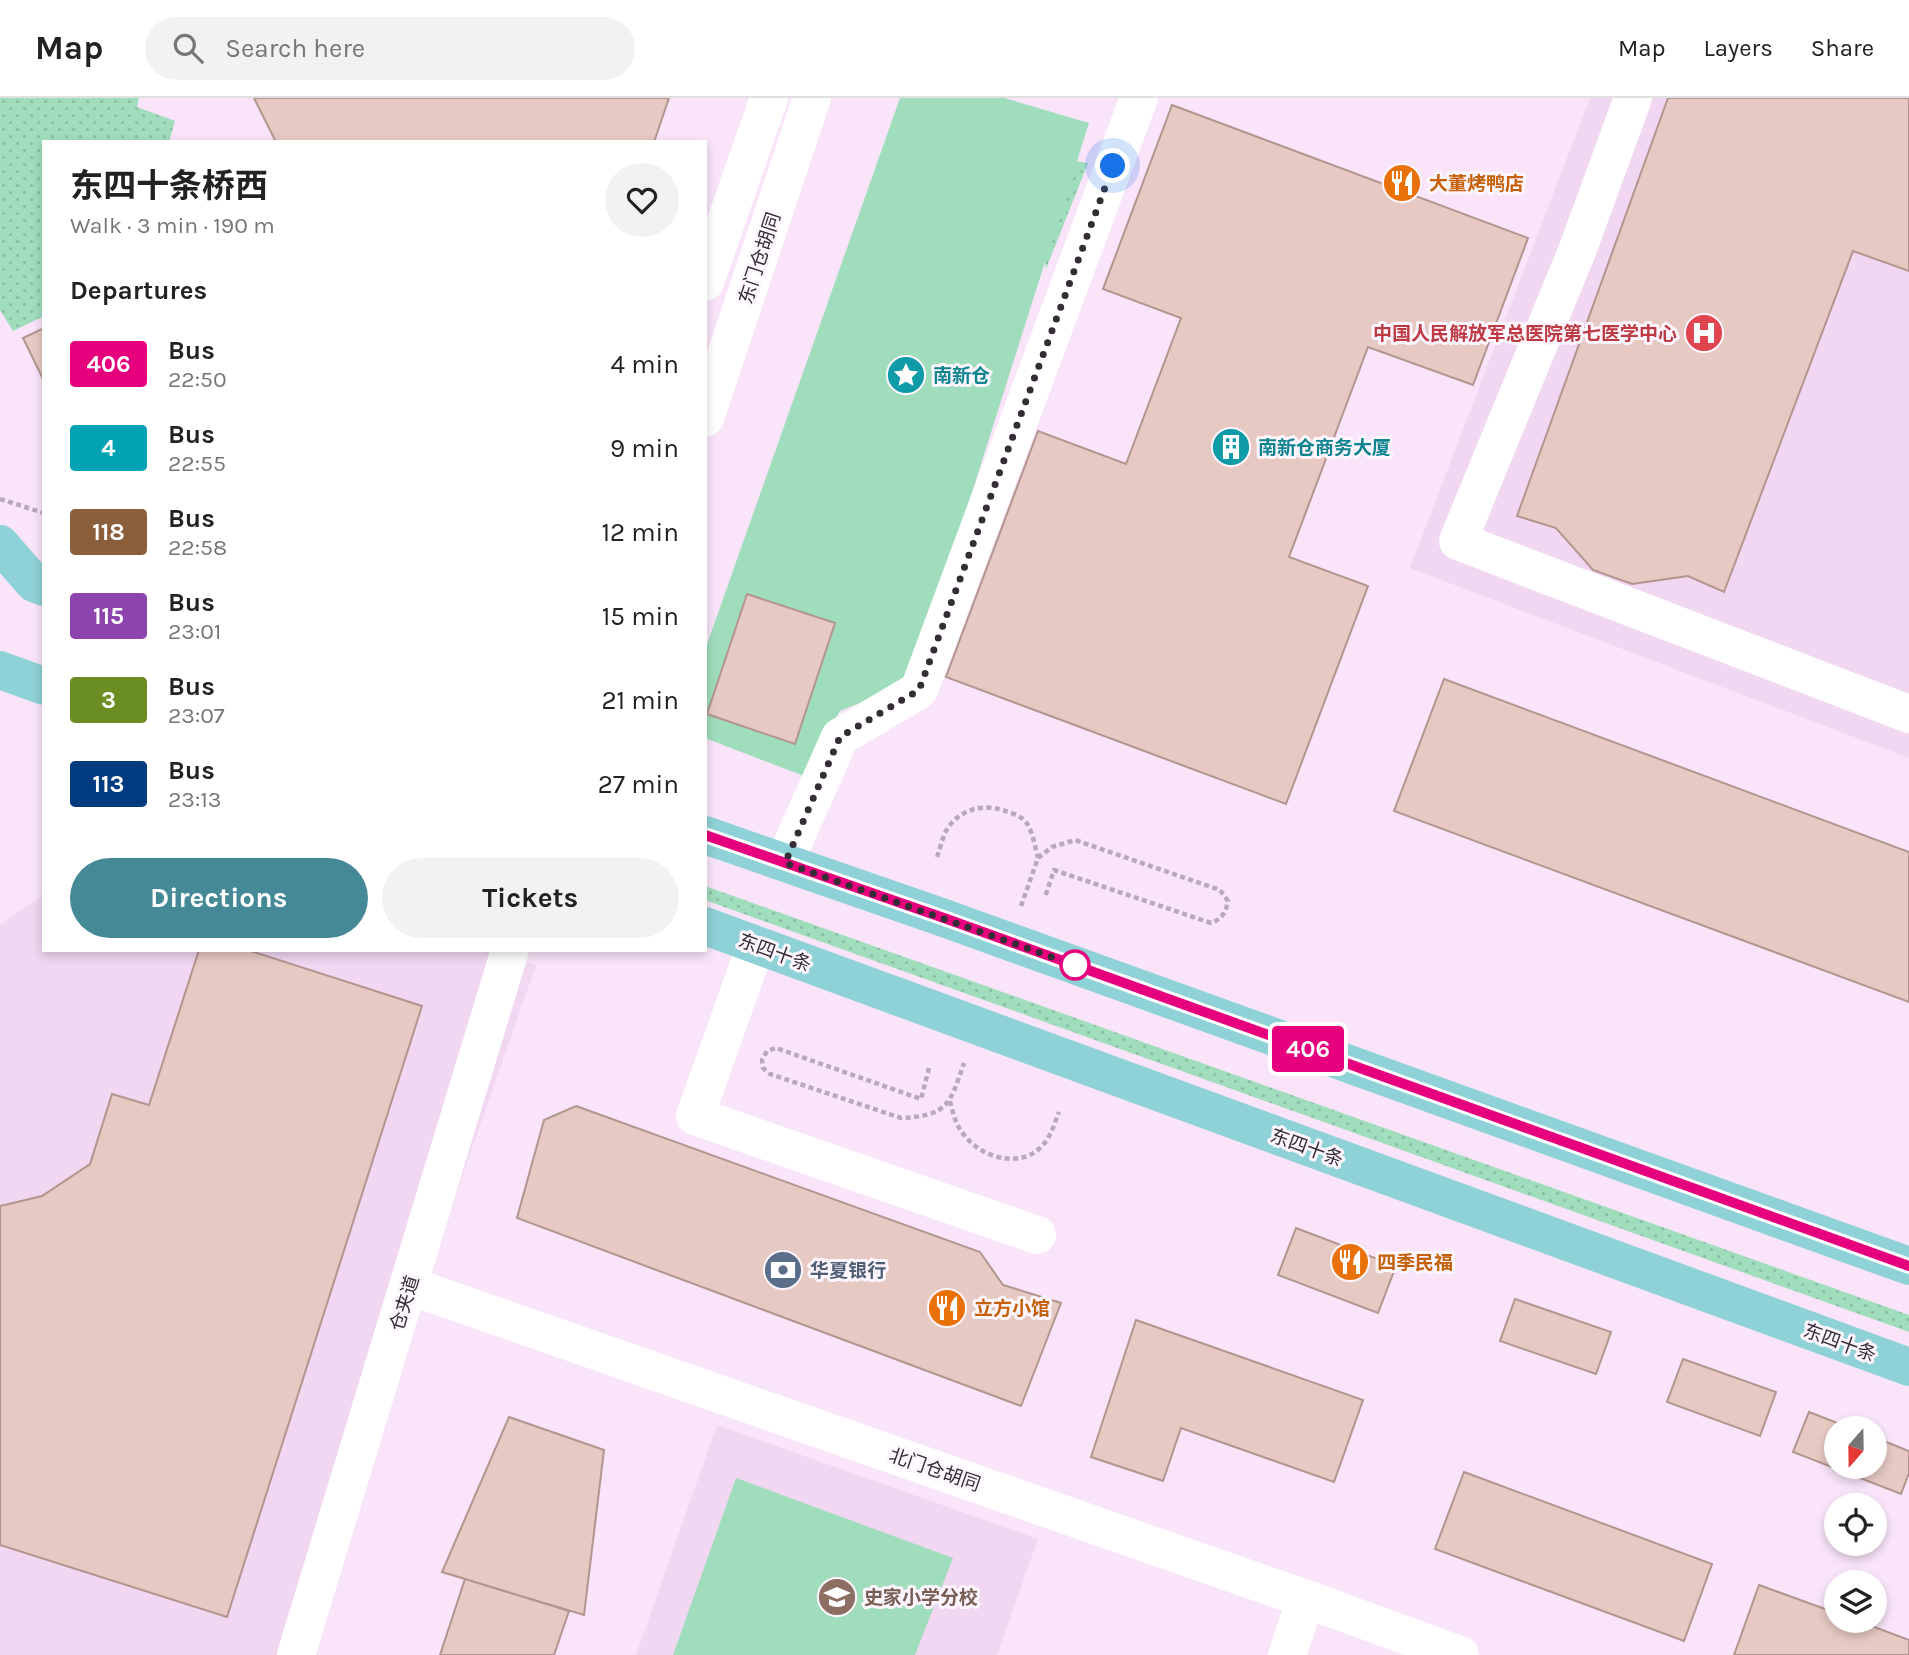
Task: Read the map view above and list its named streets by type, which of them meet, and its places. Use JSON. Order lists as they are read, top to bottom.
{
  "streets": {
    "main road": ["东四十条"],
    "street": ["东门仓胡同", "仓夹道", "北门仓胡同"]
  },
  "crossings": [
    ["仓夹道", "北门仓胡同"]
  ],
  "places": {
    "restaurant": ["大董烤鸭店", "四季民福", "立方小馆"],
    "hospital": ["中国人民解放军总医院第七医学中心"],
    "place": ["南新仓"],
    "building": ["南新仓商务大厦"],
    "bank": ["华夏银行"],
    "school or university": ["史家小学分校"]
  },
  "lines": ["bus line 406"],
  "north": "bottom",
  "page": {
    "header": "Map",
    "search": "Search here",
    "nav": ["Map", "Layers", "Share"],
    "on_map": "406",
    "heading": [
      ["东四十条桥西", "Walk · 3 min · 190 m"],
      "Departures"
    ],
    "list": [
      {
        "mark": "406",
        "name": "Bus",
        "note": "22:50",
        "value": "4 min"
      },
      {
        "mark": "4",
        "name": "Bus",
        "note": "22:55",
        "value": "9 min"
      },
      {
        "mark": "118",
        "name": "Bus",
        "note": "22:58",
        "value": "12 min"
      },
      {
        "mark": "115",
        "name": "Bus",
        "note": "23:01",
        "value": "15 min"
      },
      {
        "mark": "3",
        "name": "Bus",
        "note": "23:07",
        "value": "21 min"
      },
      {
        "mark": "113",
        "name": "Bus",
        "note": "23:13",
        "value": "27 min"
      }
    ],
    "buttons": ["Directions", "Tickets"]
  }
}
